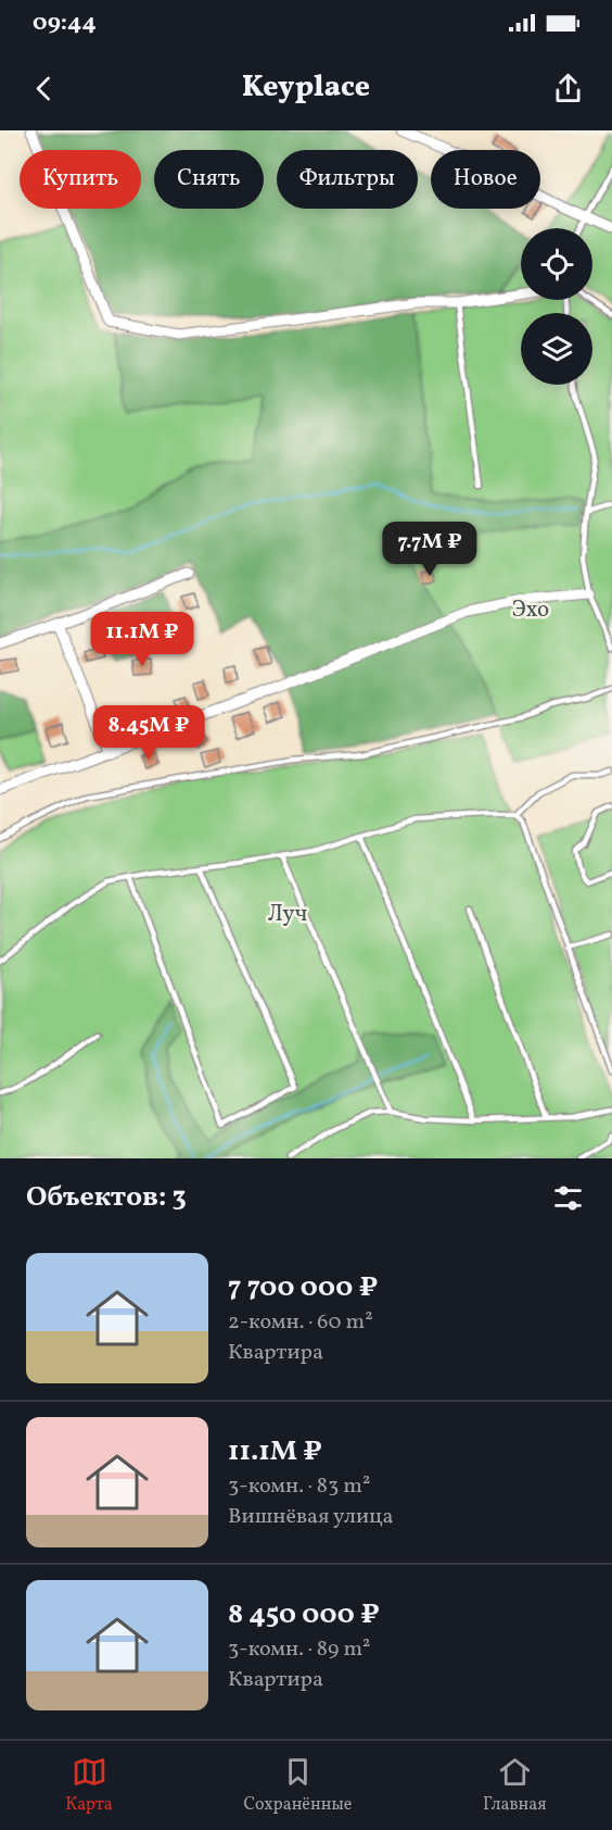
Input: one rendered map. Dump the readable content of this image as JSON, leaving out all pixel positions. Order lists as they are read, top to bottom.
{
  "parks": ["Эхо", "Луч"],
  "page": {
    "status": "09:44",
    "header": "Keyplace",
    "chip": [
      "Купить",
      "Снять",
      "Фильтры",
      "Новое"
    ],
    "price": ["7.7M ₽", "11.1M ₽", "8.45M ₽"],
    "heading": "Объектов: 3",
    "list": [
      {
        "name": "7 700 000 ₽",
        "note": "2-комн. · 60 m² · Квартира"
      },
      {
        "name": "11.1M ₽",
        "note": "3-комн. · 83 m² · Вишнёвая улица"
      },
      {
        "name": "8 450 000 ₽",
        "note": "3-комн. · 89 m² · Квартира"
      }
    ],
    "tabs": ["Карта", "Сохранённые", "Главная"]
  }
}
